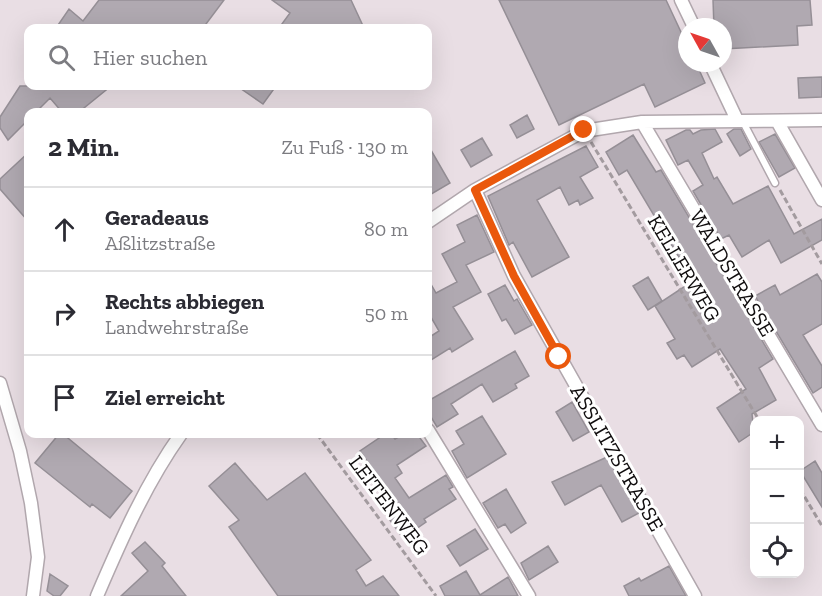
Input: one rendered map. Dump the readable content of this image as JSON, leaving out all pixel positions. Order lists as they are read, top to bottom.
{
  "streets": {
    "street": ["WALDSTRASSE", "ASSLITZSTRASSE"],
    "path": ["KELLERWEG", "LEITENWEG"]
  },
  "north": "top left",
  "page": {
    "search": "Hier suchen",
    "heading": ["2 Min.", "Zu Fuß · 130 m"],
    "list": [
      ["Geradeaus", "Aßlitzstraße", "80 m"],
      ["Rechts abbiegen", "Landwehrstraße", "50 m"],
      "Ziel erreicht"
    ],
    "map_buttons": ["+", "−"]
  }
}
